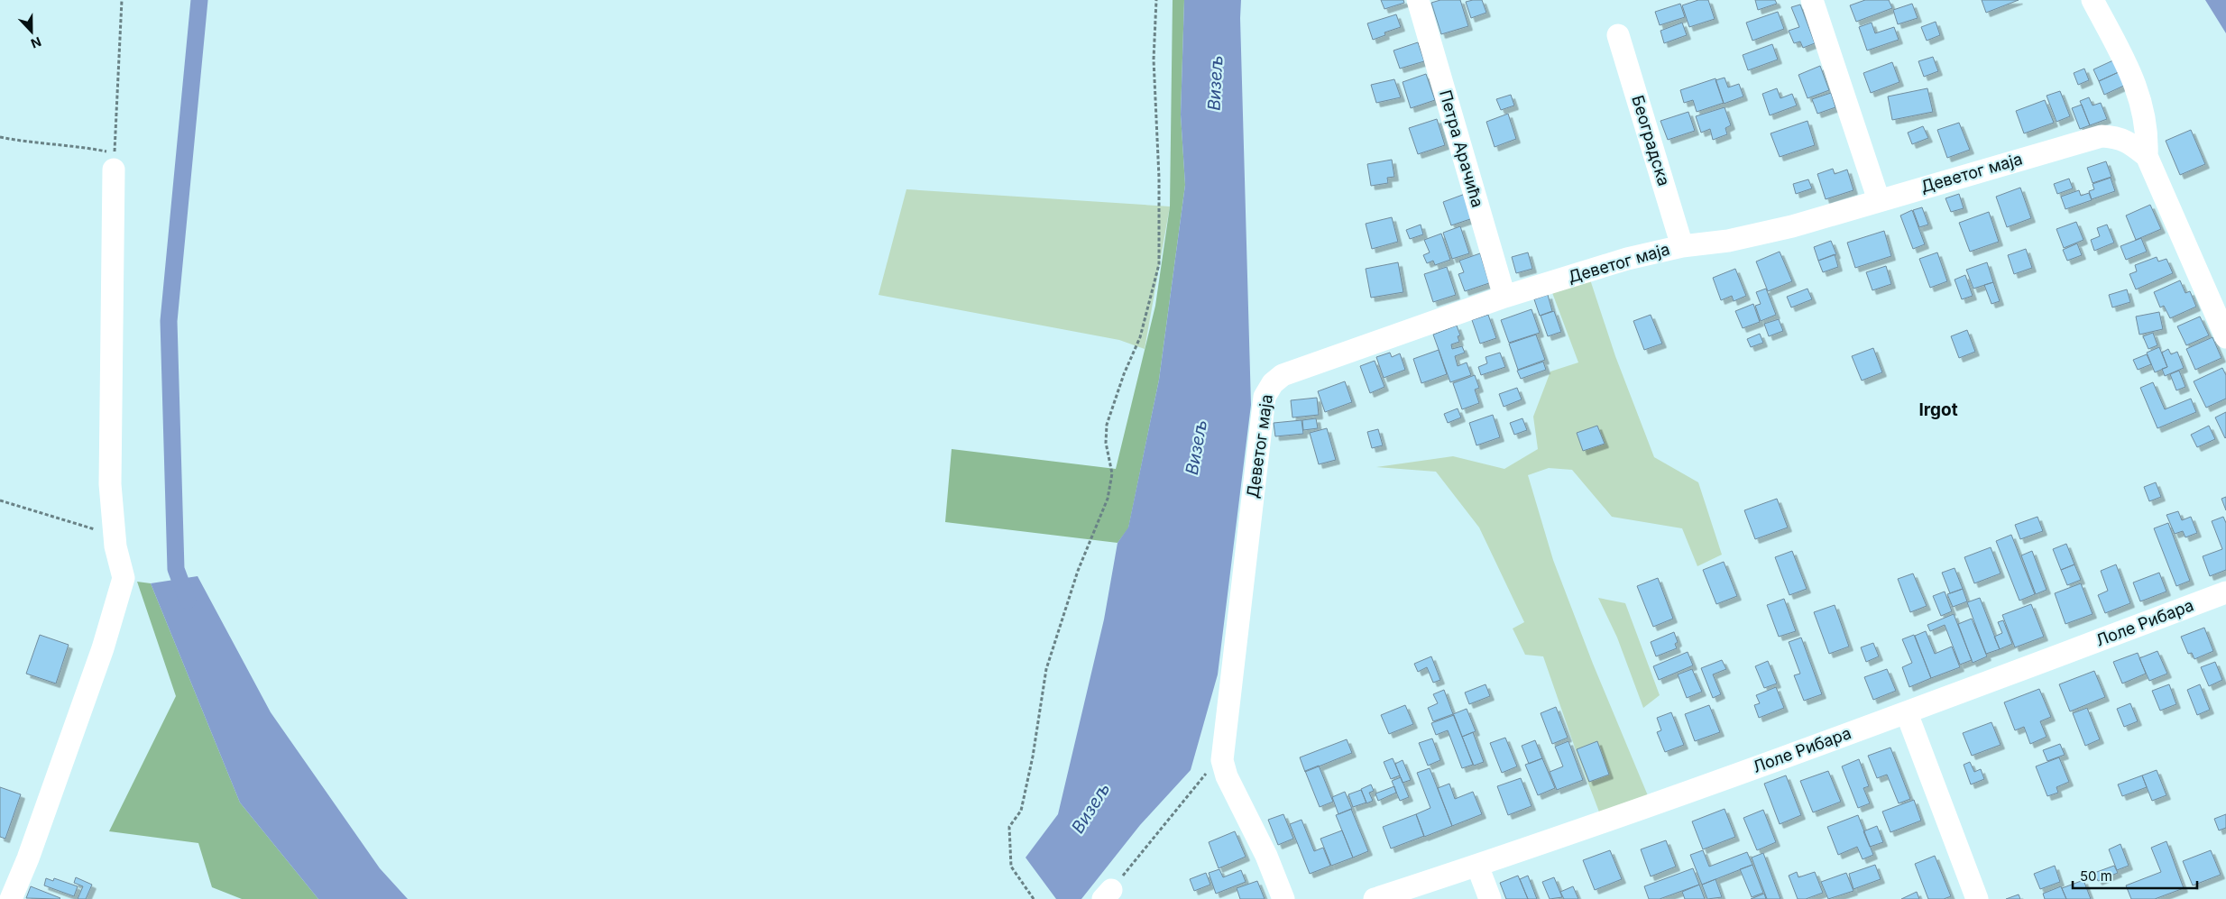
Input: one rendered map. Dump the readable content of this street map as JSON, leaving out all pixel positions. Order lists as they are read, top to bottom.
{
  "streets": {
    "street": [
      "Београдска",
      "Петра Арачића",
      "Деветог маја",
      "Лоле Рибара"
    ]
  },
  "crossings": [
    ["Београдска", "Деветог маја"],
    ["Петра Арачића", "Деветог маја"]
  ],
  "districts": ["Irgot"],
  "water": ["Визељ"],
  "scale_bar": "50 m",
  "north": "bottom"
}
